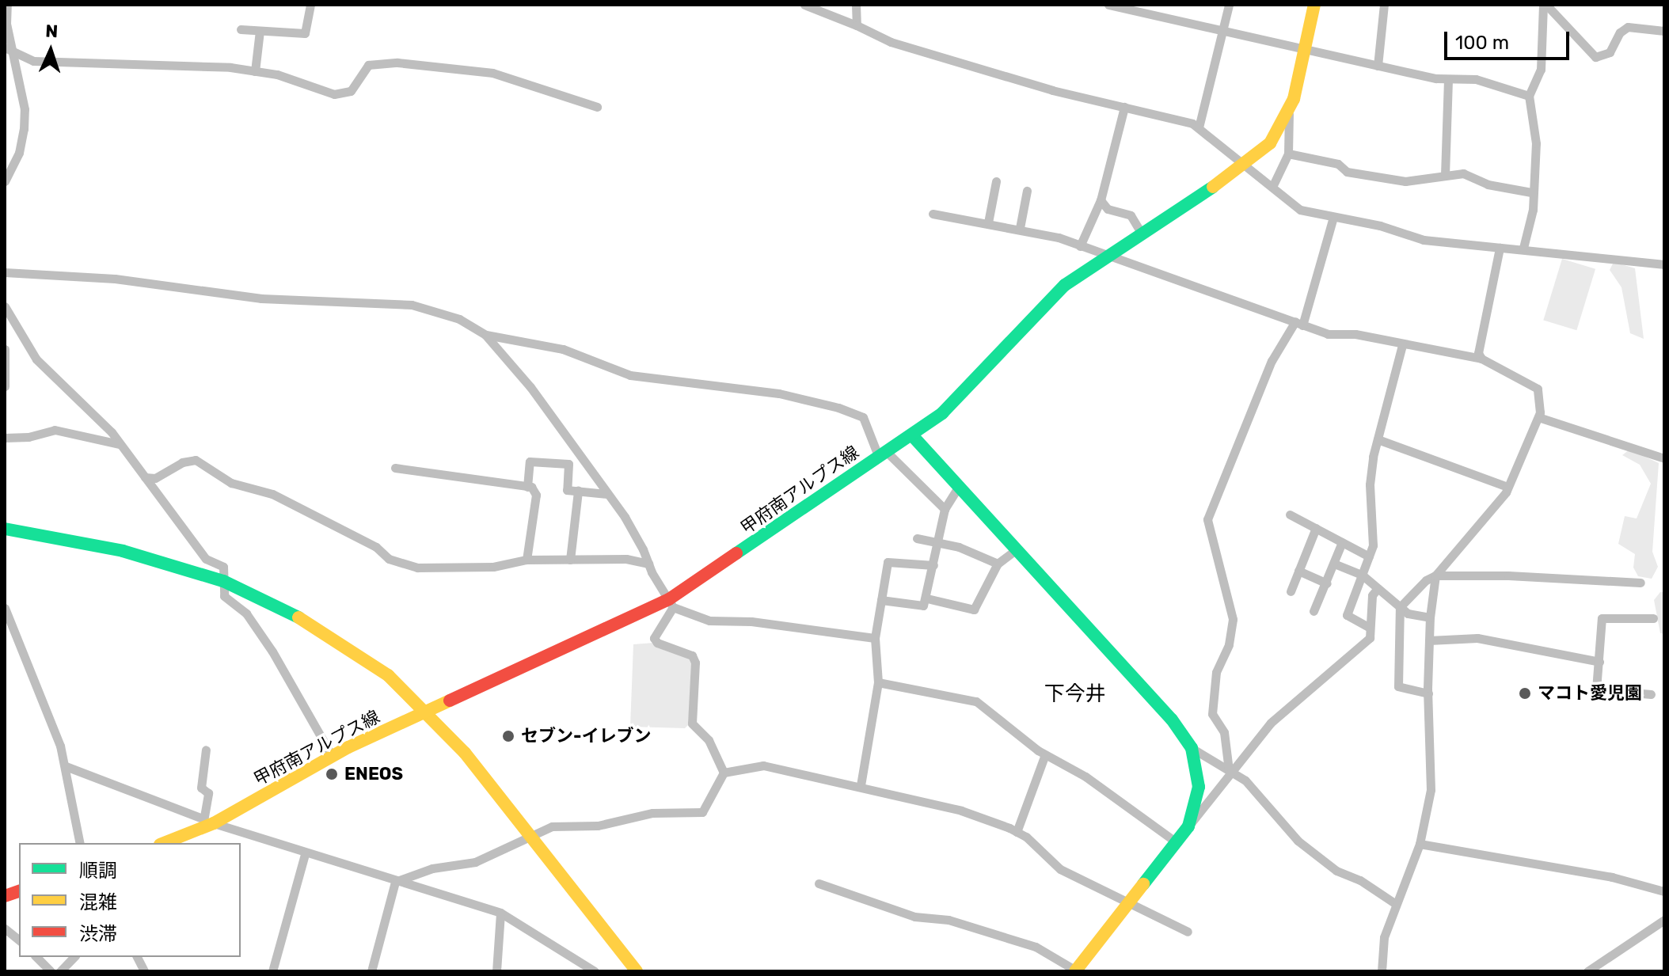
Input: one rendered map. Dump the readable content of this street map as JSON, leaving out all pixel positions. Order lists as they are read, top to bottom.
{
  "streets": {
    "street": ["甲府南アルプス線"]
  },
  "districts": ["下今井"],
  "places": ["マコト愛児園", "セブン-イレブン", "ENEOS"],
  "legend": ["順調", "混雑", "渋滞"],
  "scale_bar": "100 m",
  "north": "top"
}
